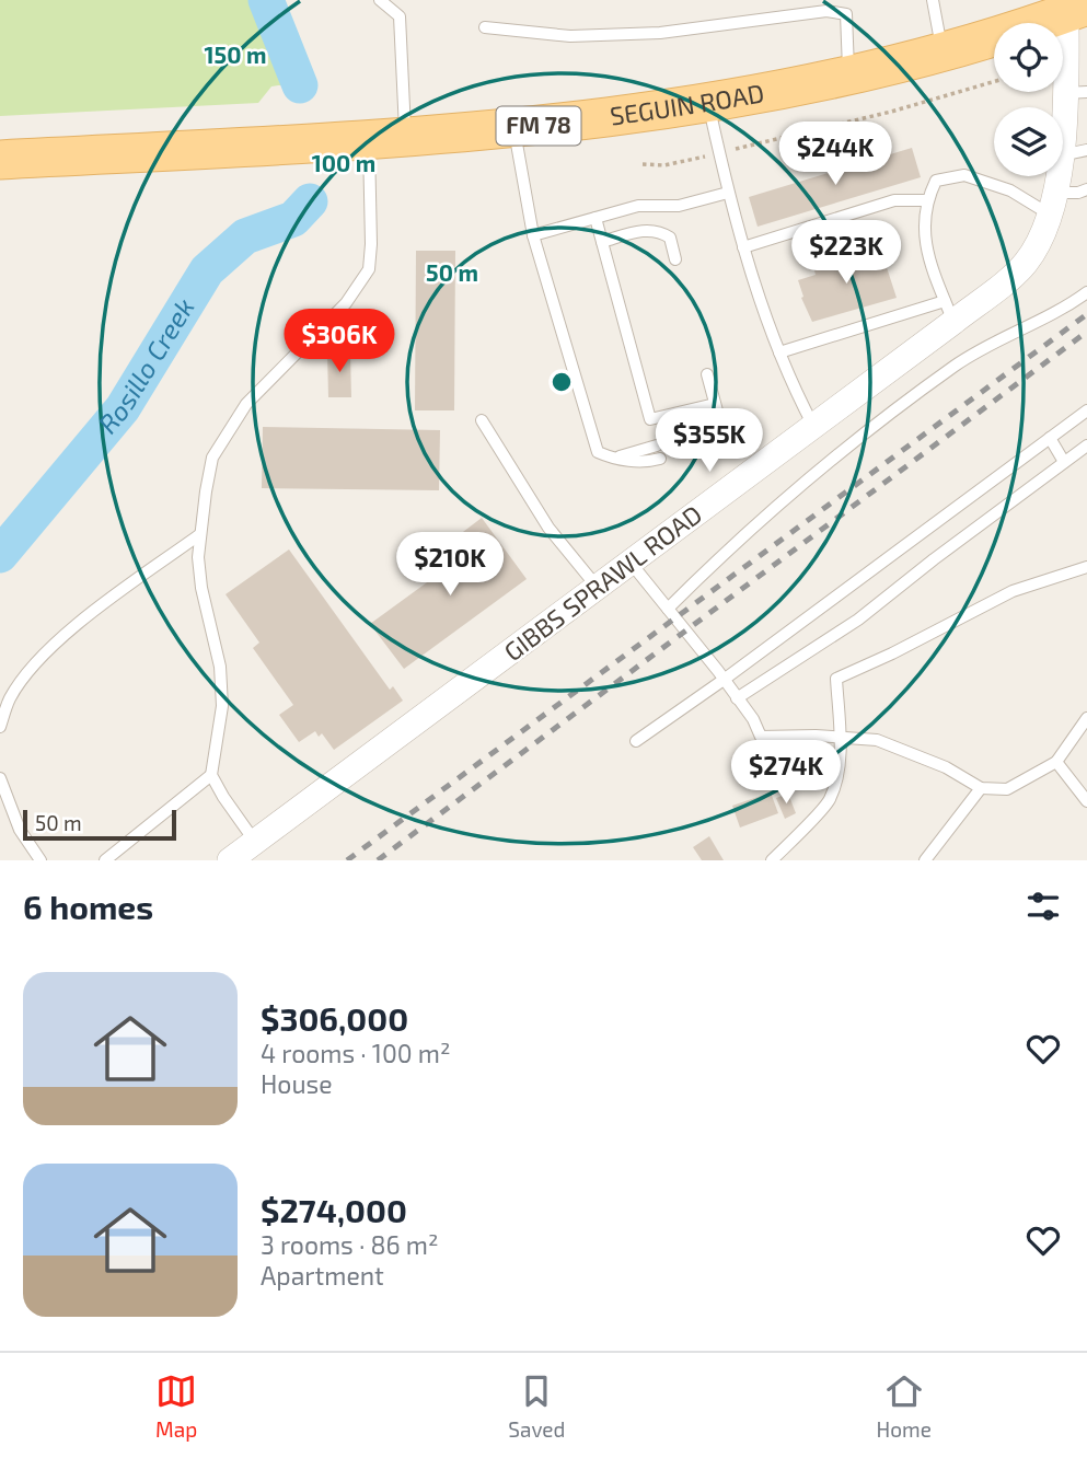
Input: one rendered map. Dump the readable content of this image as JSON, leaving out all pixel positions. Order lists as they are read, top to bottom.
{
  "streets": {
    "main road": ["SEGUIN ROAD", "FM 78"],
    "street": ["GIBBS SPRAWL ROAD"]
  },
  "crossings": [
    ["SEGUIN ROAD", "GIBBS SPRAWL ROAD"]
  ],
  "water": ["Rosillo Creek"],
  "scale_bar": "50 m",
  "page": {
    "price": [
      "$244K",
      "$223K",
      "$306K",
      "$355K",
      "$210K",
      "$274K"
    ],
    "scale": "50 m",
    "heading": "6 homes",
    "list": [
      {
        "name": "$306,000",
        "note": "4 rooms · 100 m² · House"
      },
      {
        "name": "$274,000",
        "note": "3 rooms · 86 m² · Apartment"
      }
    ],
    "tabs": ["Map", "Saved", "Home"]
  },
  "rings": ["150 m", "100 m", "50 m"]
}
